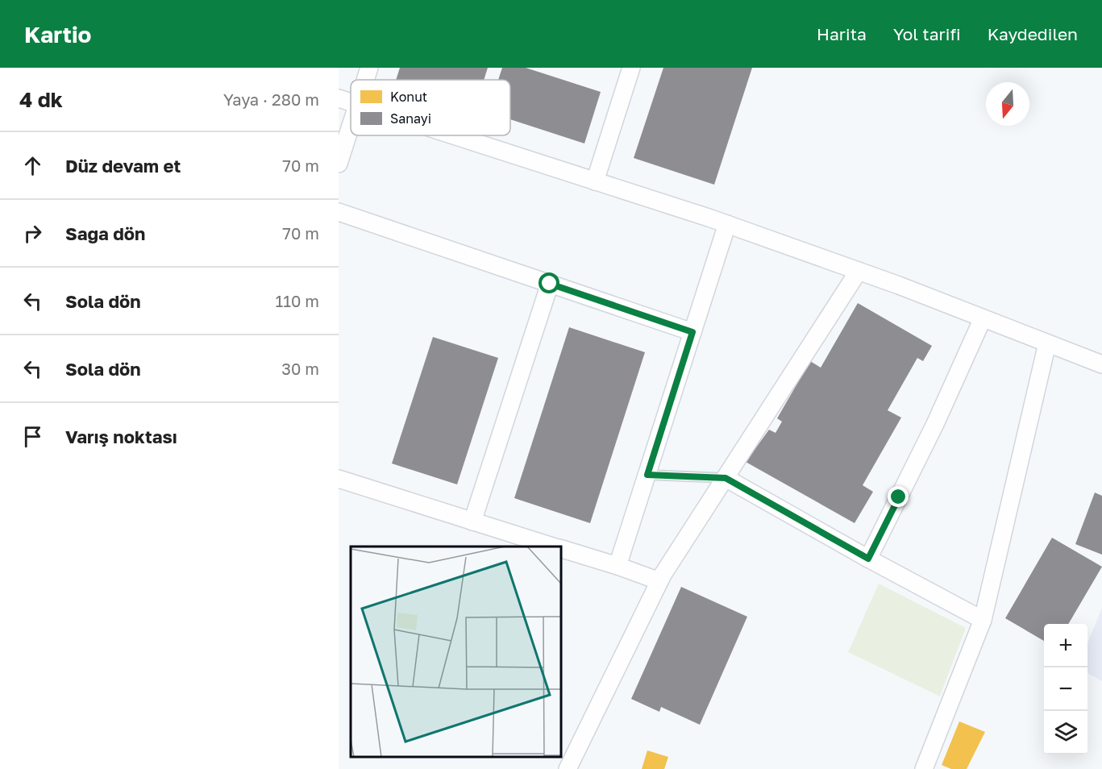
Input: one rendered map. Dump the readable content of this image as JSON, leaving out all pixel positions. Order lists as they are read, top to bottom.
{
  "legend": ["Konut", "Sanayi"],
  "north": "bottom",
  "page": {
    "header": "Kartio",
    "nav": ["Harita", "Yol tarifi", "Kaydedilen"],
    "heading": ["4 dk", "Yaya · 280 m"],
    "list": [
      ["Düz devam et", "70 m"],
      ["Sağa dön", "70 m"],
      ["Sola dön", "110 m"],
      ["Sola dön", "30 m"],
      "Varış noktası"
    ],
    "map_buttons": ["+", "−"]
  }
}
